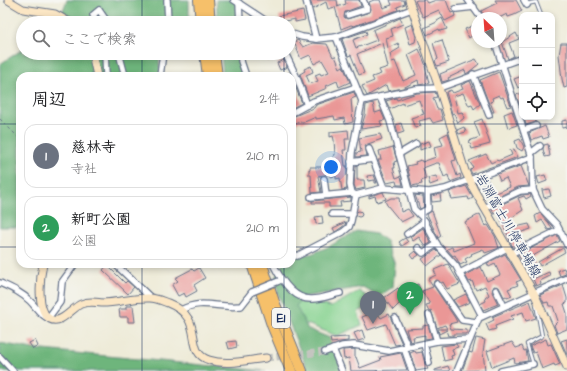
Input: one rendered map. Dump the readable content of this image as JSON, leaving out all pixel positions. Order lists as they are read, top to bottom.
{
  "streets": {
    "highway": ["E1"],
    "street": ["岩淵富士川停車場線"]
  },
  "north": "top left",
  "page": {
    "map_buttons": ["+", "−"],
    "search": "ここで検索",
    "heading": ["周辺", "2件"],
    "list": [
      {
        "mark": "1",
        "name": "慈林寺",
        "note": "寺社",
        "value": "210 m"
      },
      {
        "mark": "2",
        "name": "新町公園",
        "note": "公園",
        "value": "210 m"
      }
    ],
    "pins": ["2", "1"]
  }
}
